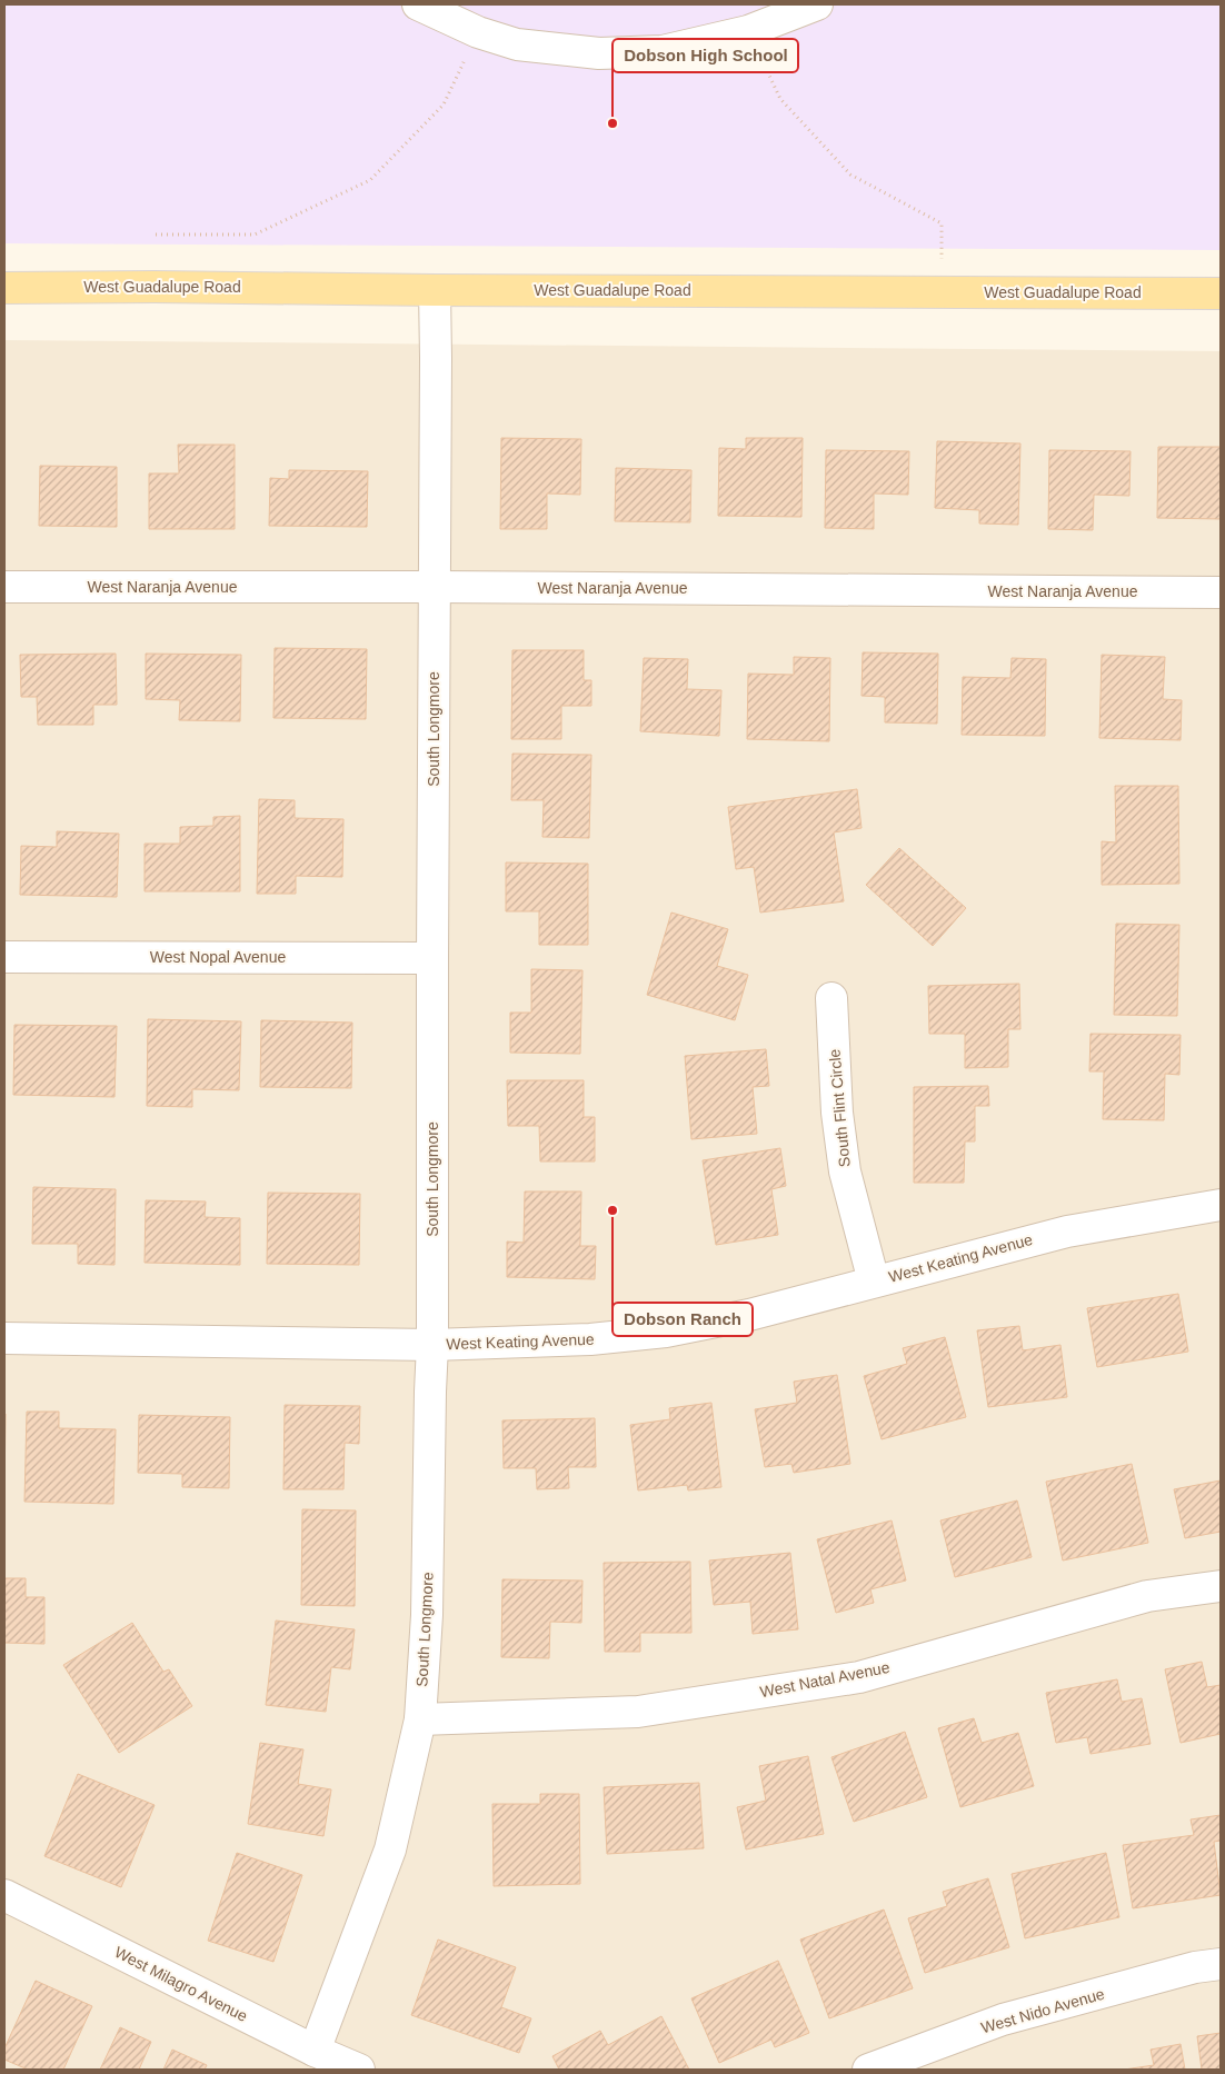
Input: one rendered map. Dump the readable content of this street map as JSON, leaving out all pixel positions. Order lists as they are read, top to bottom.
{
  "streets": {
    "main road": ["West Guadalupe Road"],
    "street": [
      "West Naranja Avenue",
      "South Longmore",
      "West Nopal Avenue",
      "South Flint Circle",
      "West Keating Avenue",
      "West Natal Avenue",
      "West Milagro Avenue",
      "West Nido Avenue"
    ]
  },
  "crossings": [
    ["West Guadalupe Road", "South Longmore"],
    ["West Naranja Avenue", "South Longmore"],
    ["South Longmore", "West Nopal Avenue"],
    ["South Longmore", "West Keating Avenue"],
    ["South Longmore", "West Natal Avenue"],
    ["South Longmore", "West Milagro Avenue"],
    ["South Flint Circle", "West Keating Avenue"]
  ],
  "places": ["Dobson High School", "Dobson Ranch"]
}
